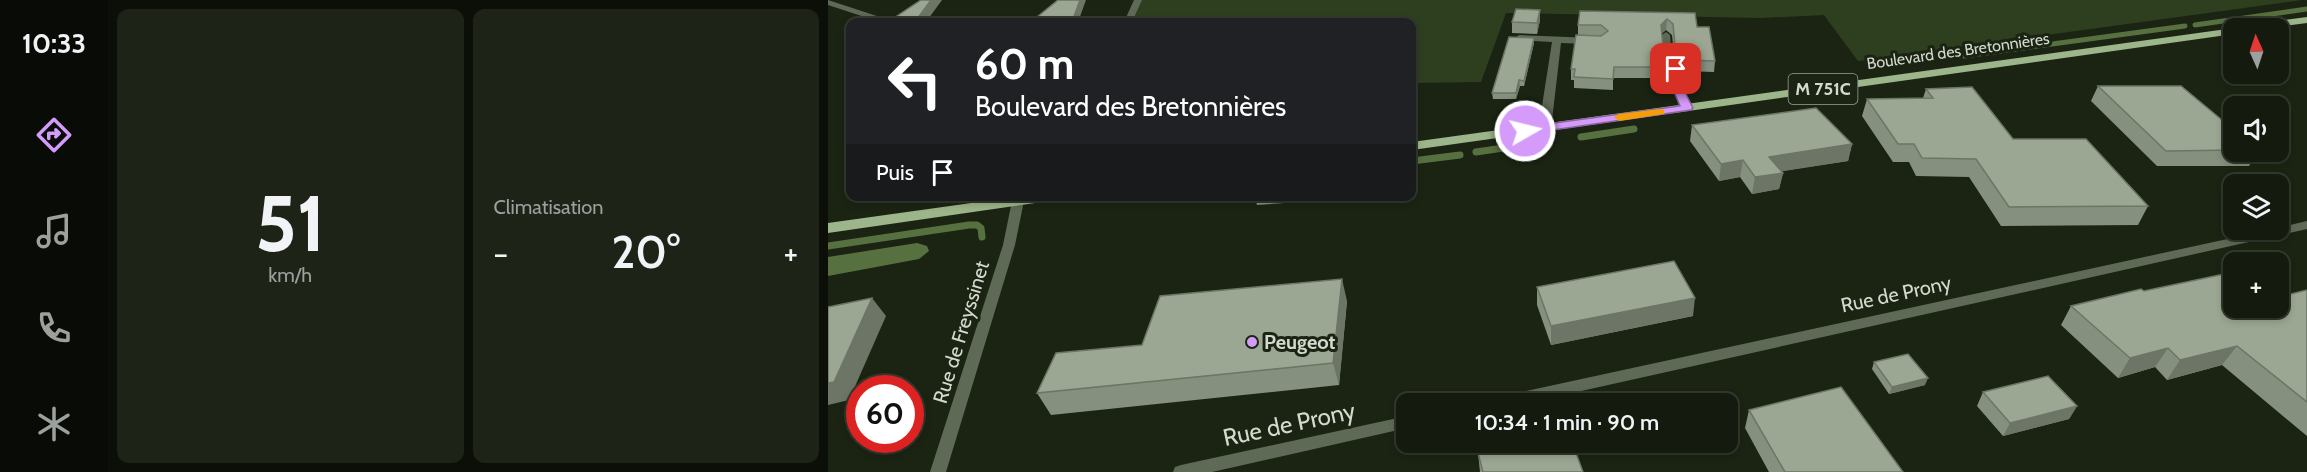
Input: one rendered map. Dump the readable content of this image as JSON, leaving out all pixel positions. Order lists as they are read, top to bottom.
{
  "streets": {
    "main road": ["Boulevard des Bretonnières", "M 751C"],
    "street": ["Rue de Prony", "Rue de Freyssinet"]
  },
  "places": ["Peugeot"],
  "north": "top",
  "page": {
    "tabs": "10:33",
    "tile": [
      ["51", "km/h"],
      "Climatisation"
    ],
    "map_buttons": "+",
    "turn": ["60 m", "Boulevard des Bretonnières"],
    "then": "Puis",
    "heat": ["−", "20°", "+"],
    "limit": "60",
    "trip": "10:34 · 1 min · 90 m"
  }
}
